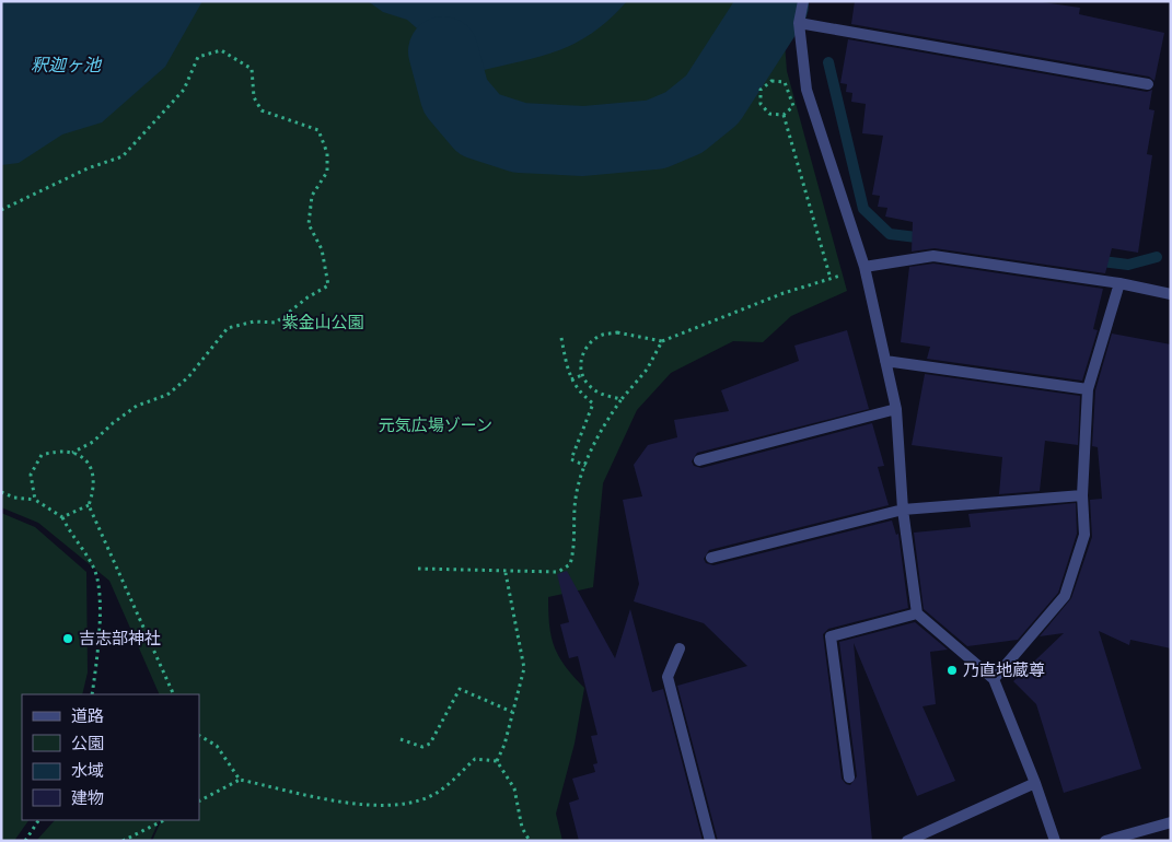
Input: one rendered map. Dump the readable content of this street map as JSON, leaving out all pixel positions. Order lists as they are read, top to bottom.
{
  "water": ["釈迦ヶ池"],
  "parks": ["紫金山公園", "元気広場ゾーン"],
  "places": ["吉志部神社", "乃直地蔵尊"],
  "legend": [
    "道路",
    "公園",
    "水域",
    "建物"
  ]
}
